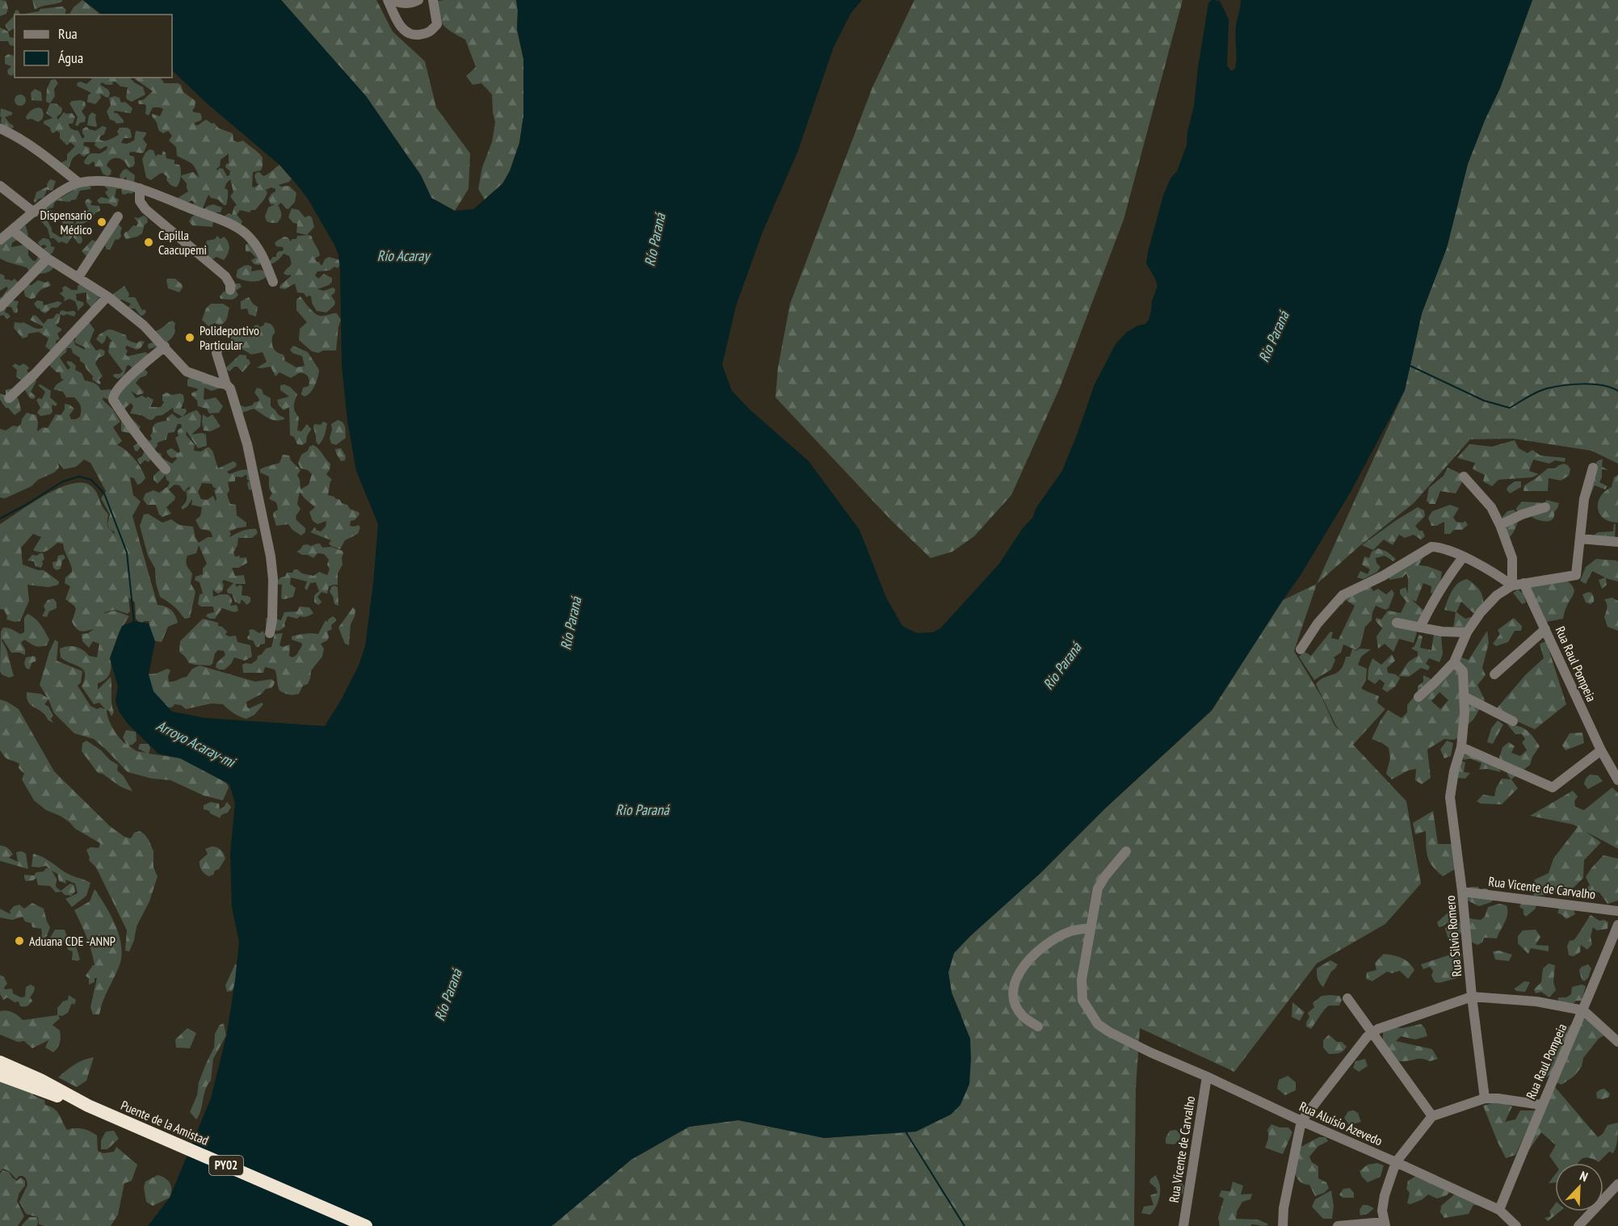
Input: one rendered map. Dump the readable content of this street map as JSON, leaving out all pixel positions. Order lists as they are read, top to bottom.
{
  "streets": {
    "highway": ["Puente de la Amistad", "PY02"],
    "street": [
      "Rua Raul Pompeia",
      "Rua Vicente de Carvalho",
      "Rua Silvio Romero",
      "Rua Aluísio Azevedo"
    ]
  },
  "crossings": [
    ["Rua Raul Pompeia", "Rua Aluísio Azevedo"],
    ["Rua Vicente de Carvalho", "Rua Silvio Romero"],
    ["Rua Vicente de Carvalho", "Rua Aluísio Azevedo"],
    ["Puente de la Amistad", "PY02"]
  ],
  "water": [
    "Río Paraná",
    "Río Acaray",
    "Rio Paraná",
    "Arroyo Acaray-mi"
  ],
  "places": [
    "Dispensario Médico",
    "Capilla Caacupemi",
    "Polideportivo Particular",
    "Aduana CDE -ANNP"
  ],
  "legend": ["Rua", "Água"],
  "north": "top right"
}
